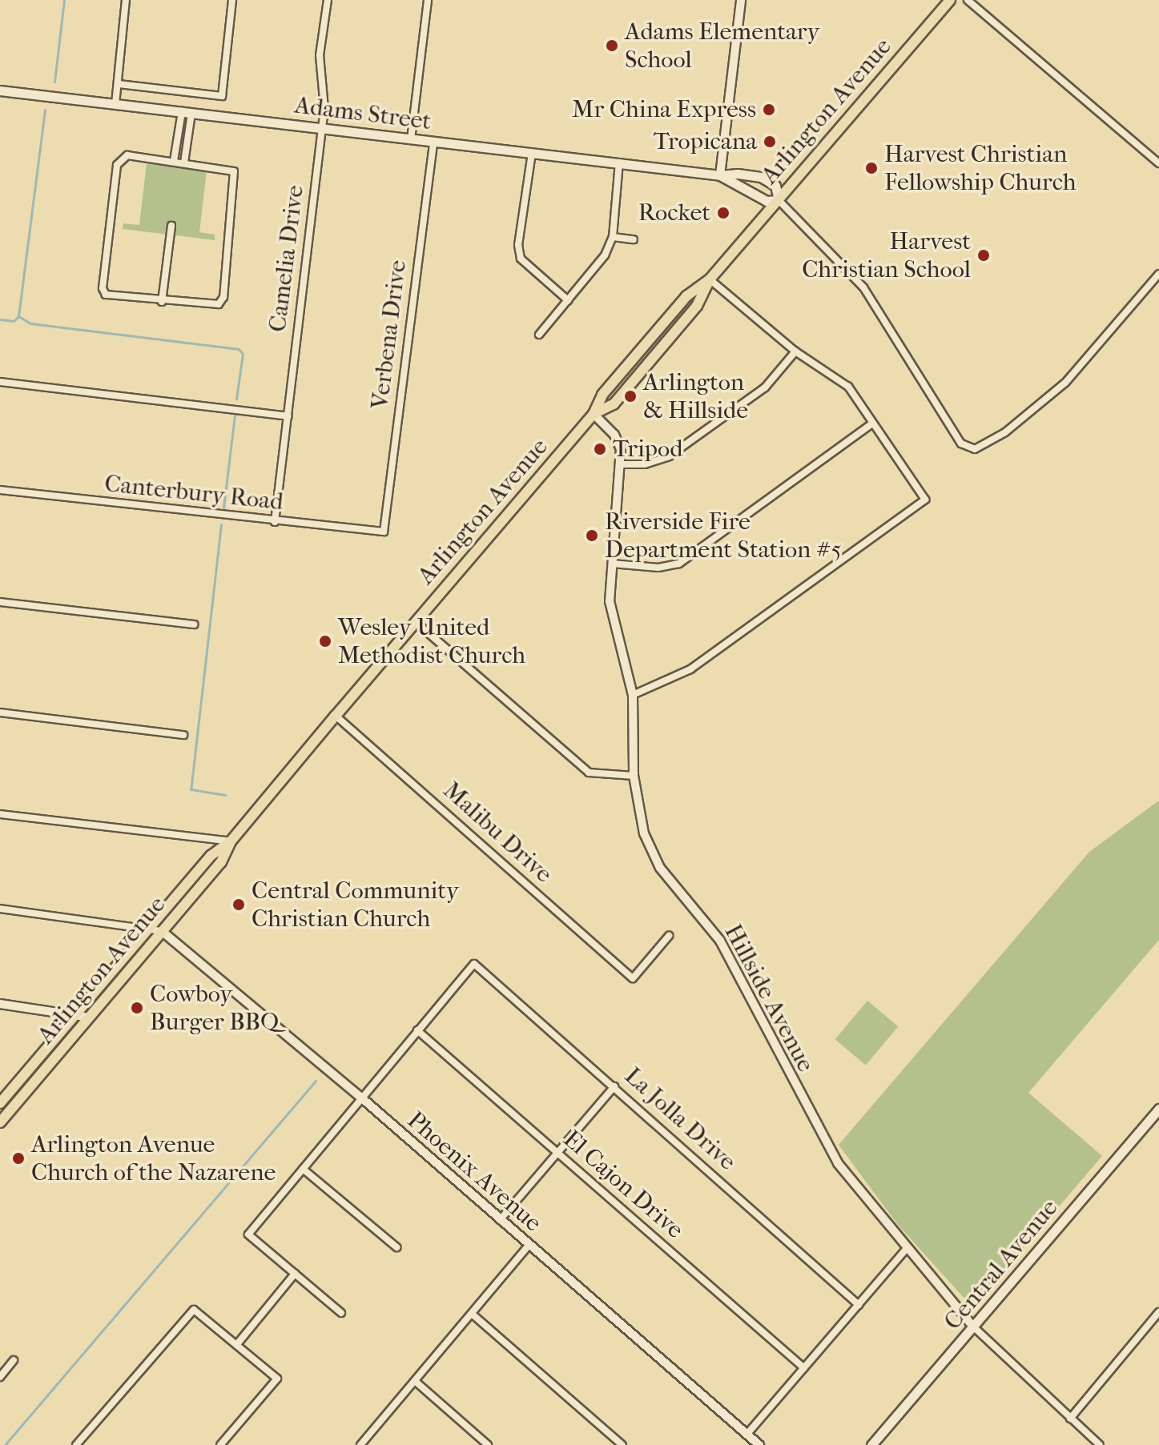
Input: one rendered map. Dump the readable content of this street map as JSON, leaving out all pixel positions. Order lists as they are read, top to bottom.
{
  "streets": {
    "main road": ["Arlington Avenue", "Adams Street", "Central Avenue"],
    "street": [
      "Camelia Drive",
      "Verbena Drive",
      "Canterbury Road",
      "Malibu Drive",
      "Hillside Avenue",
      "La Jolla Drive",
      "Phoenix Avenue",
      "El Cajon Drive"
    ]
  },
  "crossings": [
    ["Arlington Avenue", "Adams Street"],
    ["Arlington Avenue", "Malibu Drive"],
    ["Arlington Avenue", "Hillside Avenue"],
    ["Arlington Avenue", "Phoenix Avenue"],
    ["Adams Street", "Camelia Drive"],
    ["Adams Street", "Verbena Drive"],
    ["Camelia Drive", "Canterbury Road"],
    ["Verbena Drive", "Canterbury Road"],
    ["Hillside Avenue", "Central Avenue"],
    ["La Jolla Drive", "El Cajon Drive"]
  ],
  "places": [
    "Adams Elementary School",
    "Mr China Express",
    "Tropicana",
    "Harvest Christian Fellowship Church",
    "Rocket",
    "Harvest Christian School",
    "Arlington & Hillside",
    "Tripod",
    "Riverside Fire Department Station #5",
    "Wesley United Methodist Church",
    "Central Community Christian Church",
    "Cowboy Burger BBQ",
    "Arlington Avenue Church of the Nazarene"
  ]
}
